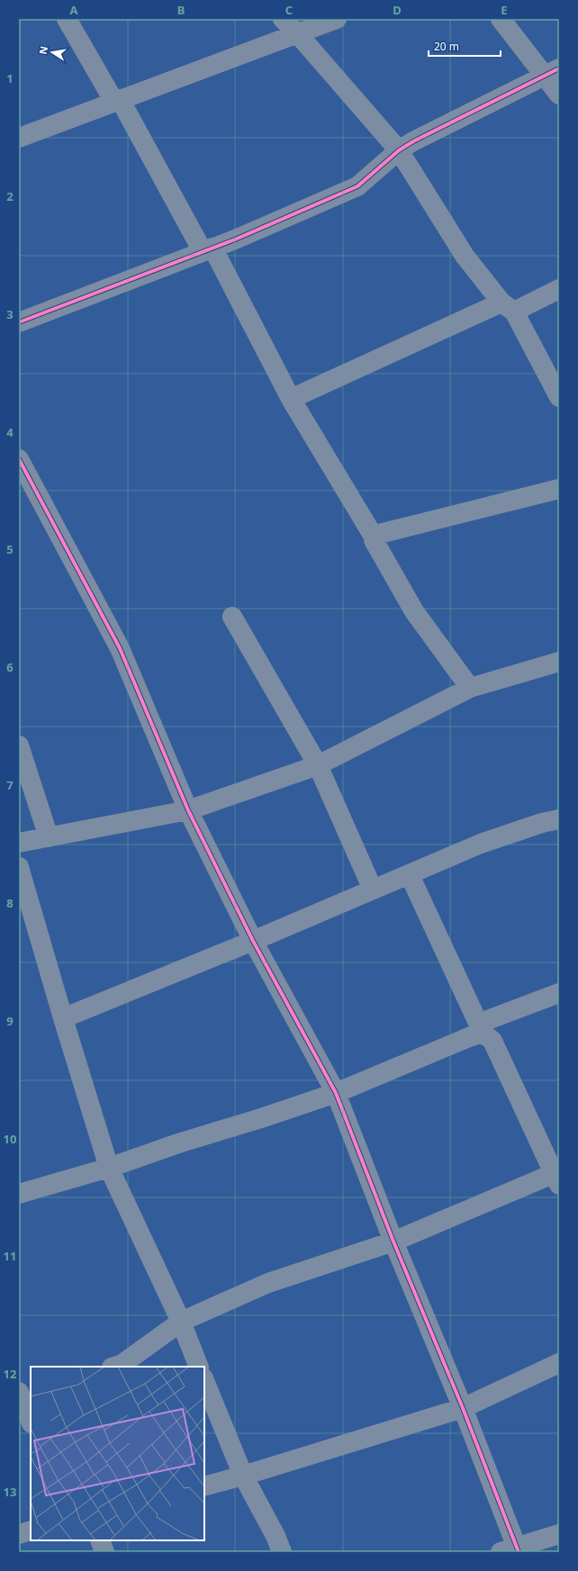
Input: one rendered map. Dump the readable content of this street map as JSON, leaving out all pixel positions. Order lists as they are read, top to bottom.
{
  "scale_bar": "20 m",
  "north": "left",
  "grid": {
    "columns": [
      "A",
      "B",
      "C",
      "D",
      "E"
    ],
    "rows": [
      "1",
      "2",
      "3",
      "4",
      "5",
      "6",
      "7",
      "8",
      "9",
      "10",
      "11",
      "12",
      "13"
    ]
  }
}
